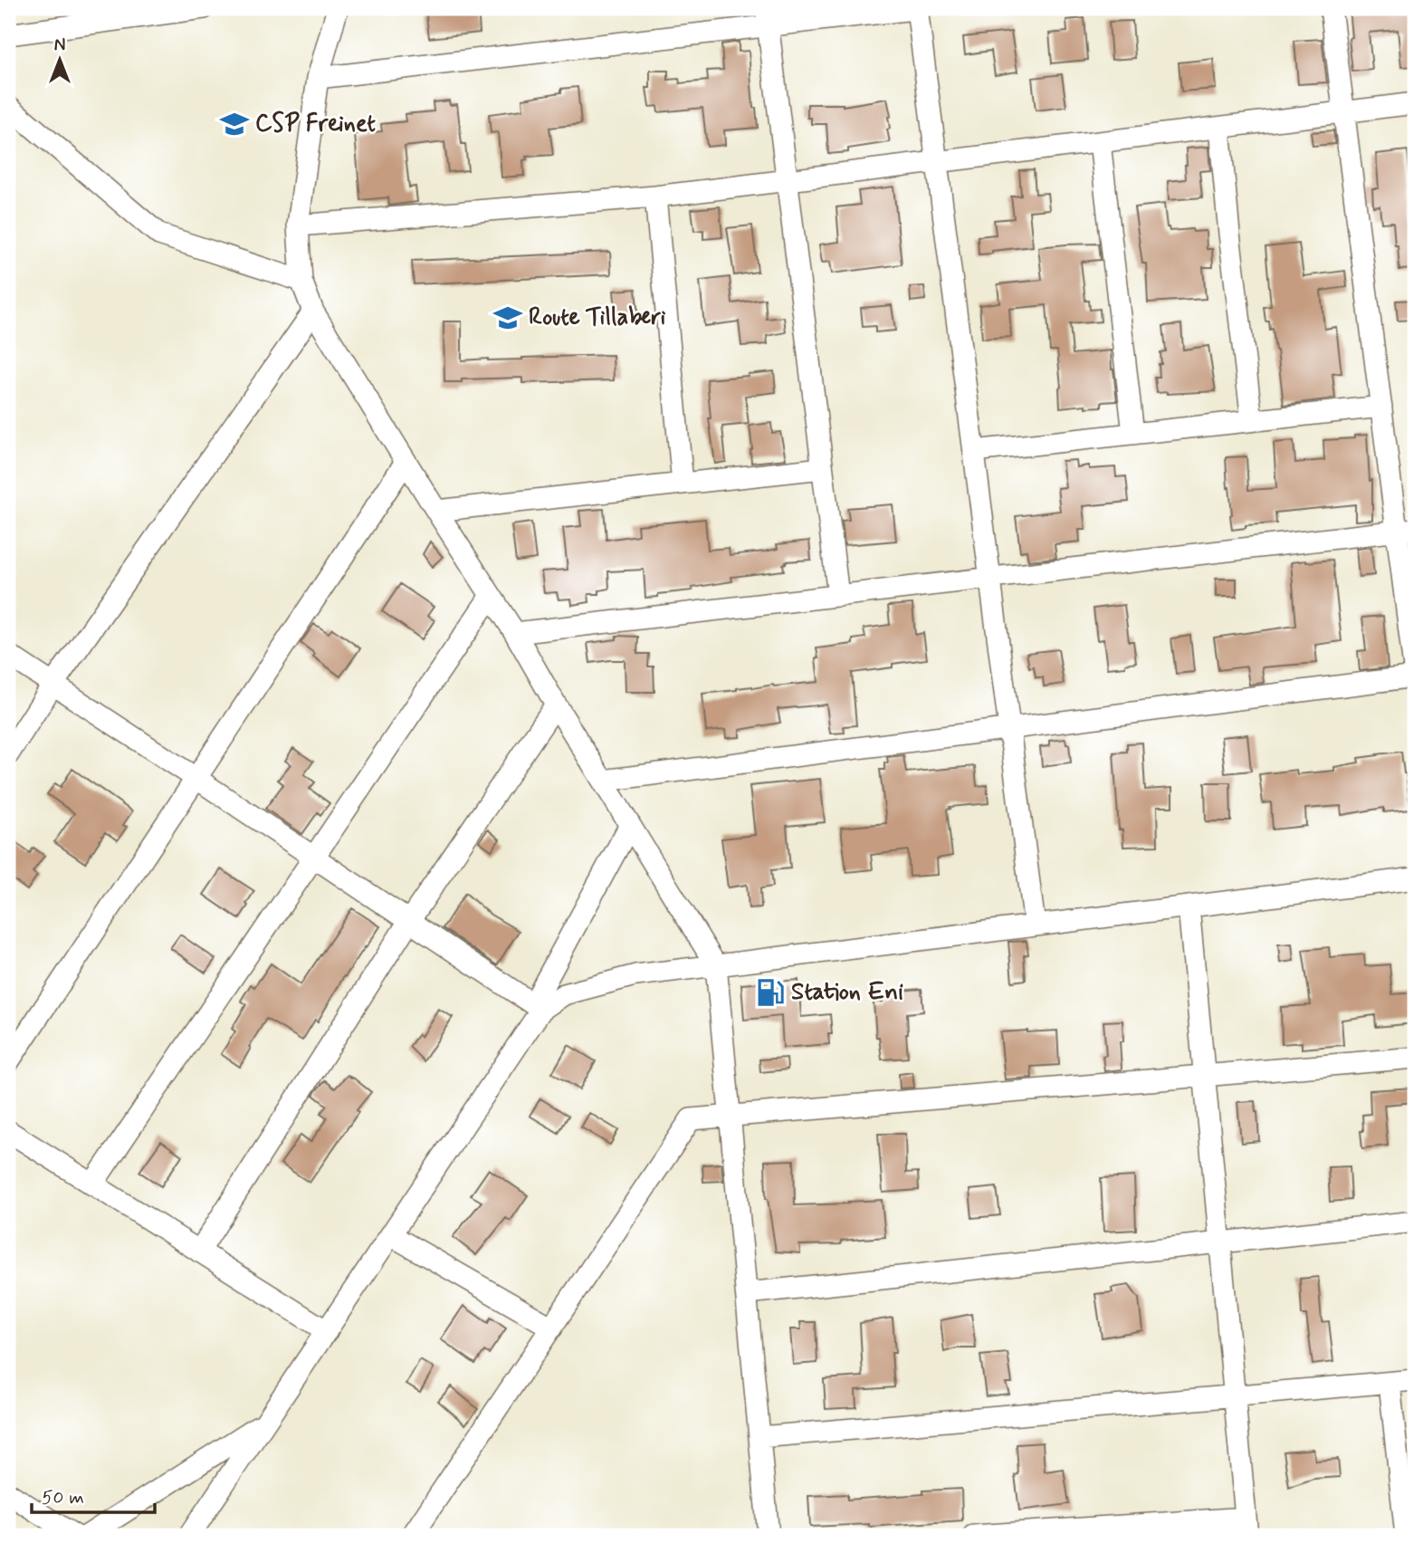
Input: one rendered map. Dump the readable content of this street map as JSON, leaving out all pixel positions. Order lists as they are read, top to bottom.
{
  "places": {
    "school or university": ["CSP Freinet", "Route Tillaberi"],
    "fuel station": ["Station Eni"]
  },
  "scale_bar": "50 m",
  "north": "top"
}
